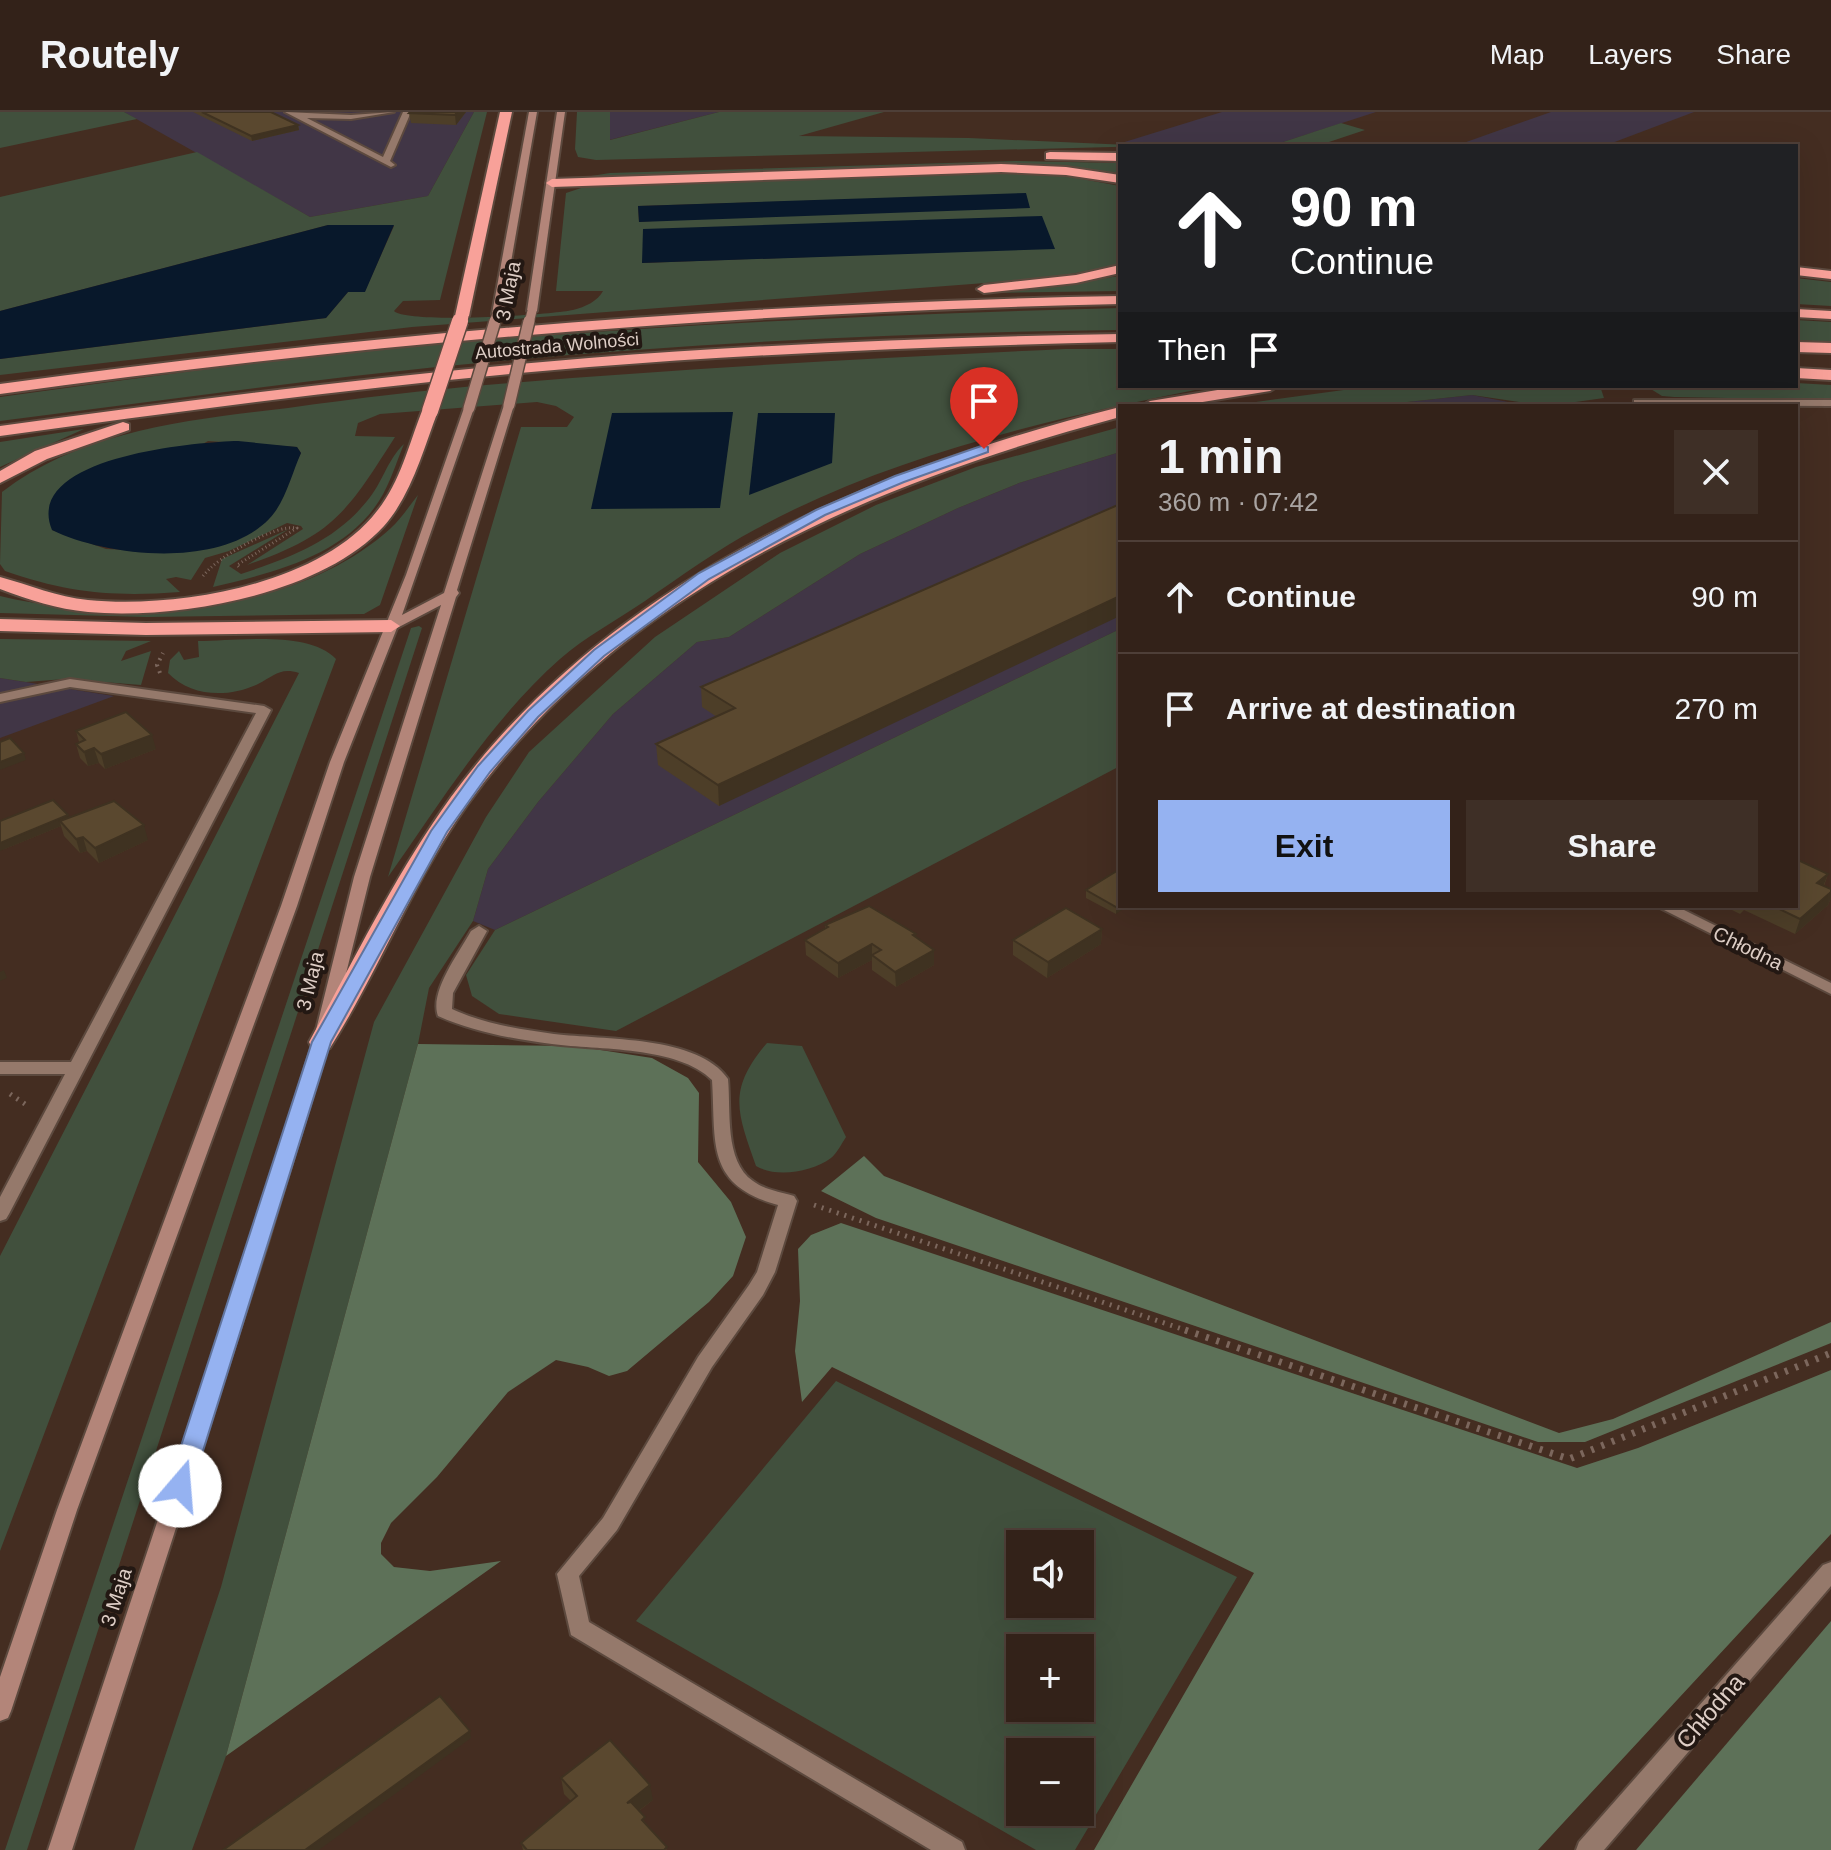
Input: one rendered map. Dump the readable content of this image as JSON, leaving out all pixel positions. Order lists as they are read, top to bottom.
{
  "streets": {
    "highway": ["Autostrada Wolności"],
    "main road": ["3 Maja"],
    "street": ["Chłodna"]
  },
  "page": {
    "header": "Routely",
    "nav": ["Map", "Layers", "Share"],
    "turn": ["90 m", "Continue"],
    "then": "Then",
    "heading": ["1 min", "360 m · 07:42"],
    "list": [
      {
        "name": "Continue",
        "value": "90 m"
      },
      {
        "name": "Arrive at destination",
        "value": "270 m"
      }
    ],
    "buttons": ["Exit", "Share"],
    "map_buttons": ["+", "−"]
  }
}
